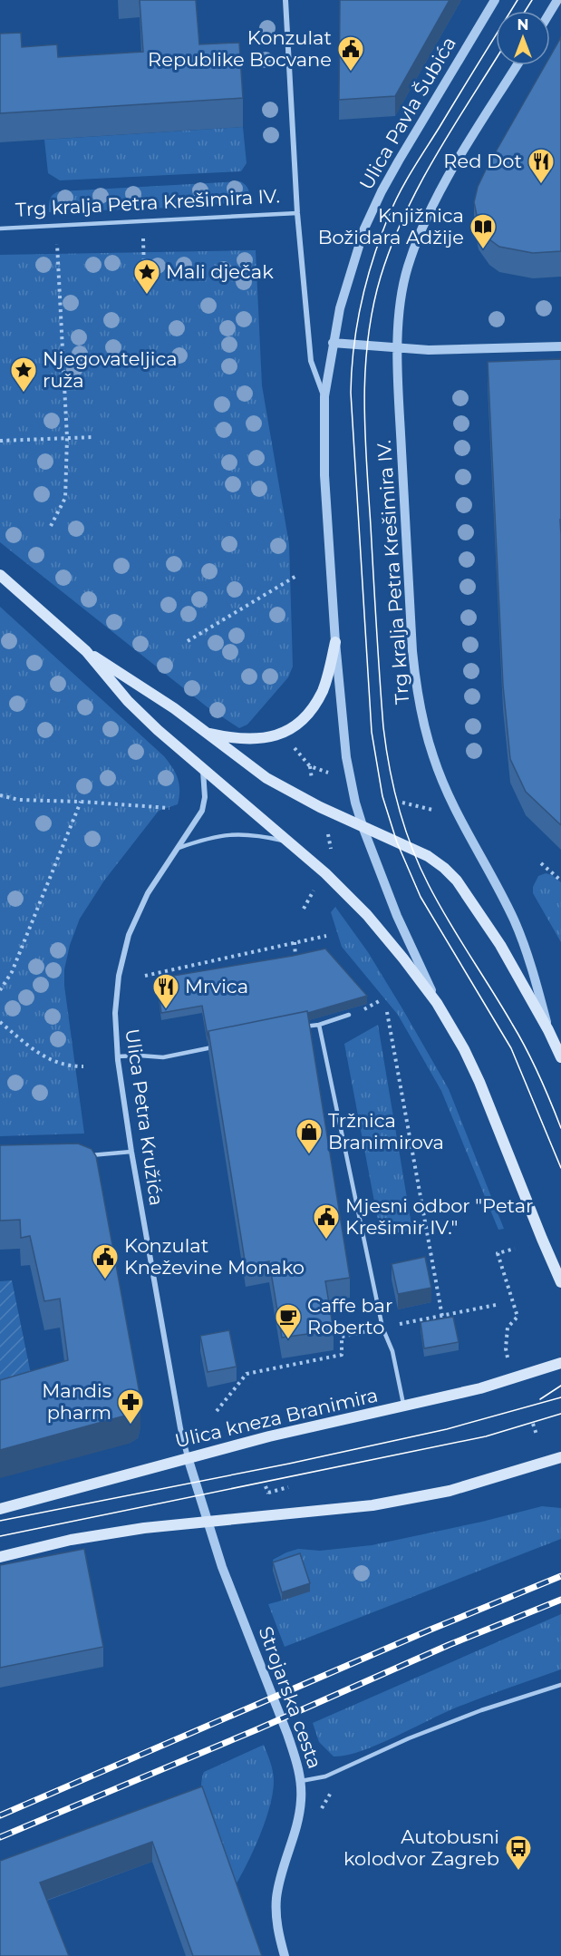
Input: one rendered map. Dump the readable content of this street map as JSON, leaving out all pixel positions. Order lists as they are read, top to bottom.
{
  "streets": {
    "main road": ["Trg kralja Petra Krešimira IV.", "Ulica kneza Branimira"],
    "street": ["Ulica Pavla Šubića", "Ulica Petra Kružića", "Strojarska cesta"]
  },
  "crossings": [
    ["Ulica Pavla Šubića", "Trg kralja Petra Krešimira IV."],
    ["Trg kralja Petra Krešimira IV.", "Ulica Petra Kružića"],
    ["Ulica Petra Kružića", "Ulica kneza Branimira"],
    ["Ulica Petra Kružića", "Strojarska cesta"],
    ["Ulica kneza Branimira", "Strojarska cesta"]
  ],
  "places": {
    "public building": ["Konzulat Republike Bocvane", "Mjesni odbor \"Petar Krešimir IV.\"", "Konzulat Kneževine Monako"],
    "restaurant": ["Red Dot", "Mrvica"],
    "library": ["Knjižnica Božidara Adžije"],
    "place": ["Mali dječak", "Njegovateljica ruža"],
    "shop": ["Tržnica Branimirova"],
    "cafe": ["Caffe bar Roberto"],
    "pharmacy": ["Mandis pharm"],
    "bus stop": ["Autobusni kolodvor Zagreb"]
  },
  "north": "top"
}
